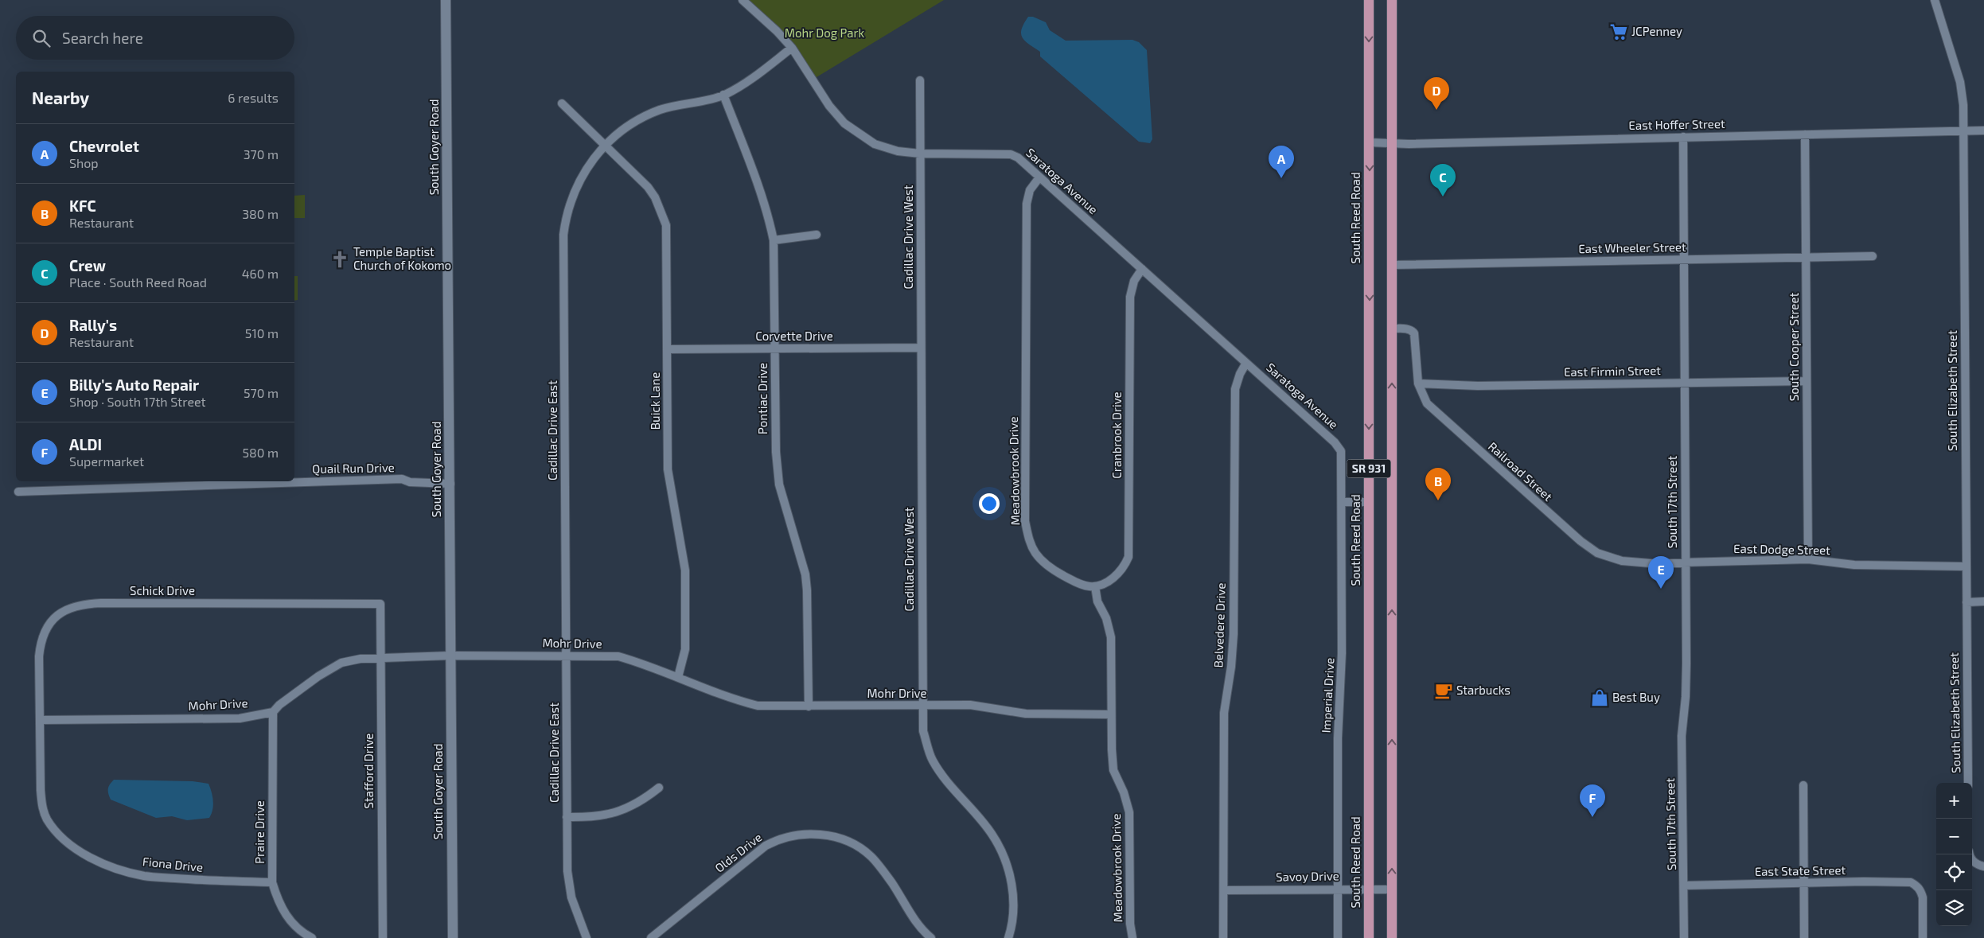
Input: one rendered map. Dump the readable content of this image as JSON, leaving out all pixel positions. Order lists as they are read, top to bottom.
{
  "streets": {
    "main road": ["South Reed Road", "SR 931"],
    "street": [
      "East Hoffer Street",
      "South Goyer Road",
      "Saratoga Avenue",
      "Cadillac Drive West",
      "East Wheeler Street",
      "Corvette Drive",
      "South Cooper Street",
      "East Firmin Street",
      "South Elizabeth Street",
      "Pontiac Drive",
      "Buick Lane",
      "Cadillac Drive East",
      "Cranbrook Drive",
      "Quail Run Drive",
      "Meadowbrook Drive",
      "Railroad Street",
      "South 17th Street",
      "East Dodge Street",
      "Schick Drive",
      "Belvedere Drive",
      "Mohr Drive",
      "Imperial Drive",
      "Stafford Drive",
      "Praire Drive",
      "Olds Drive",
      "Fiona Drive",
      "East State Street",
      "Savoy Drive"
    ]
  },
  "crossings": [
    ["East Hoffer Street", "South Reed Road"],
    ["East Hoffer Street", "South Cooper Street"],
    ["East Hoffer Street", "South Elizabeth Street"],
    ["East Hoffer Street", "SR 931"],
    ["East Hoffer Street", "South 17th Street"],
    ["South Goyer Road", "Quail Run Drive"],
    ["South Goyer Road", "Mohr Drive"],
    ["Saratoga Avenue", "Cadillac Drive West"],
    ["Saratoga Avenue", "Cadillac Drive East"],
    ["Saratoga Avenue", "Cranbrook Drive"],
    ["Saratoga Avenue", "Meadowbrook Drive"],
    ["Saratoga Avenue", "Belvedere Drive"],
    ["Saratoga Avenue", "Imperial Drive"],
    ["South Reed Road", "Savoy Drive"],
    ["Cadillac Drive West", "Corvette Drive"],
    ["Cadillac Drive West", "Mohr Drive"],
    ["East Wheeler Street", "South Cooper Street"],
    ["East Wheeler Street", "SR 931"],
    ["East Wheeler Street", "South 17th Street"],
    ["Corvette Drive", "Pontiac Drive"],
    ["Corvette Drive", "Buick Lane"],
    ["South Cooper Street", "East Firmin Street"],
    ["South Cooper Street", "East Dodge Street"],
    ["East Firmin Street", "Railroad Street"],
    ["East Firmin Street", "South 17th Street"],
    ["South Elizabeth Street", "East Dodge Street"],
    ["Pontiac Drive", "Cadillac Drive East"],
    ["Pontiac Drive", "Mohr Drive"],
    ["Buick Lane", "Cadillac Drive East"],
    ["Buick Lane", "Mohr Drive"],
    ["Cadillac Drive East", "Mohr Drive"],
    ["Cranbrook Drive", "Meadowbrook Drive"],
    ["SR 931", "Railroad Street"],
    ["SR 931", "Savoy Drive"],
    ["Meadowbrook Drive", "Mohr Drive"],
    ["Railroad Street", "East Dodge Street"],
    ["South 17th Street", "East Dodge Street"],
    ["South 17th Street", "East State Street"],
    ["Schick Drive", "Mohr Drive"],
    ["Schick Drive", "Stafford Drive"],
    ["Schick Drive", "Fiona Drive"],
    ["Belvedere Drive", "Savoy Drive"],
    ["Mohr Drive", "Stafford Drive"],
    ["Mohr Drive", "Praire Drive"],
    ["Mohr Drive", "Fiona Drive"],
    ["Imperial Drive", "Savoy Drive"],
    ["Praire Drive", "Fiona Drive"]
  ],
  "parks": ["Mohr Dog Park"],
  "places": {
    "supermarket": ["JCPenney"],
    "church": ["Temple Baptist Church of Kokomo"],
    "cafe": ["Starbucks"],
    "shop": ["Best Buy"]
  },
  "page": {
    "search": "Search here",
    "heading": ["Nearby", "6 results"],
    "pins": [
      "D",
      "A",
      "C",
      "B",
      "E",
      "F"
    ],
    "list": [
      {
        "mark": "A",
        "name": "Chevrolet",
        "note": "Shop",
        "value": "370 m"
      },
      {
        "mark": "B",
        "name": "KFC",
        "note": "Restaurant",
        "value": "380 m"
      },
      {
        "mark": "C",
        "name": "Crew",
        "note": "Place · South Reed Road",
        "value": "460 m"
      },
      {
        "mark": "D",
        "name": "Rally's",
        "note": "Restaurant",
        "value": "510 m"
      },
      {
        "mark": "E",
        "name": "Billy's Auto Repair",
        "note": "Shop · South 17th Street",
        "value": "570 m"
      },
      {
        "mark": "F",
        "name": "ALDI",
        "note": "Supermarket",
        "value": "580 m"
      }
    ],
    "map_buttons": ["+", "−"]
  }
}
